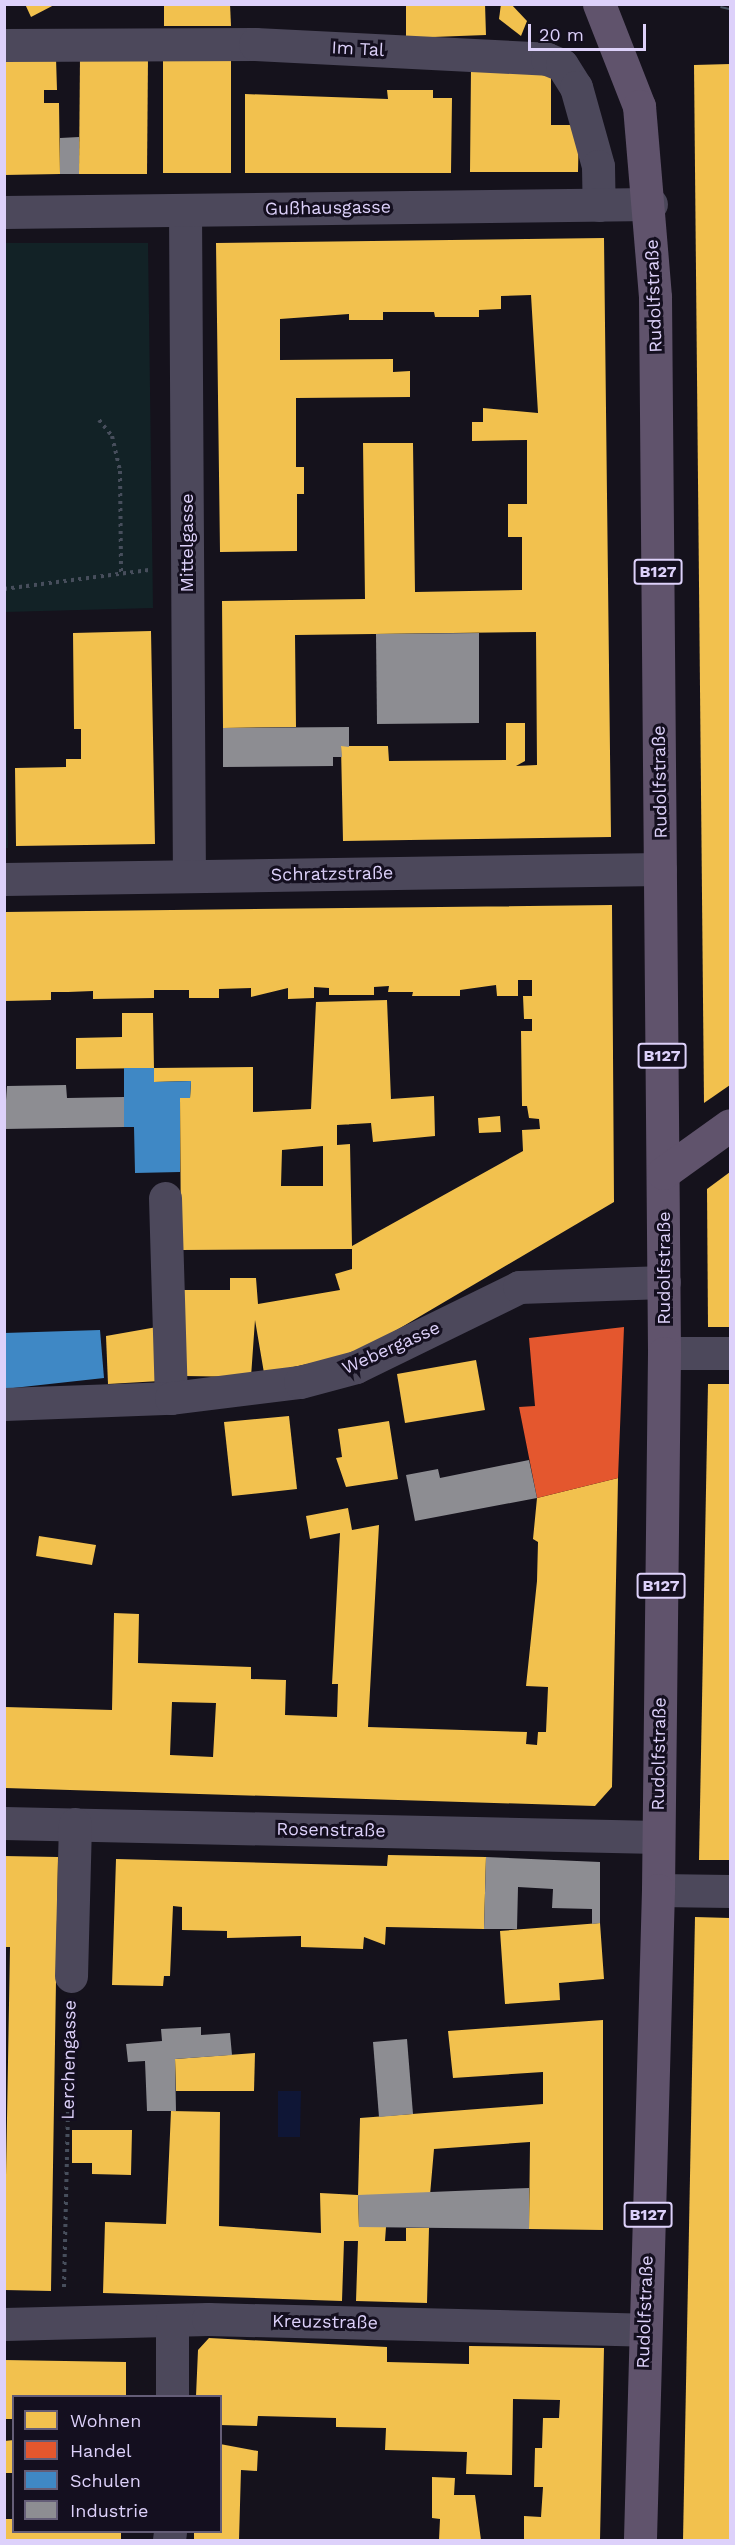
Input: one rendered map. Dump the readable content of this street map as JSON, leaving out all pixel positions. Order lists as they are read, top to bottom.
{
  "streets": {
    "main road": ["Rudolfstraße", "B127"],
    "street": [
      "Im Tal",
      "Gußhausgasse",
      "Mittelgasse",
      "Schratzstraße",
      "Webergasse",
      "Rosenstraße",
      "Lerchengasse",
      "Kreuzstraße"
    ]
  },
  "crossings": [
    ["Im Tal", "Gußhausgasse"],
    ["Gußhausgasse", "Rudolfstraße"],
    ["Gußhausgasse", "Mittelgasse"],
    ["Rudolfstraße", "Schratzstraße"],
    ["Rudolfstraße", "Webergasse"],
    ["Rudolfstraße", "Rosenstraße"],
    ["Rudolfstraße", "Kreuzstraße"],
    ["Mittelgasse", "Schratzstraße"],
    ["Rosenstraße", "Lerchengasse"]
  ],
  "legend": [
    "Wohnen",
    "Handel",
    "Schulen",
    "Industrie"
  ],
  "scale_bar": "20 m"
}
